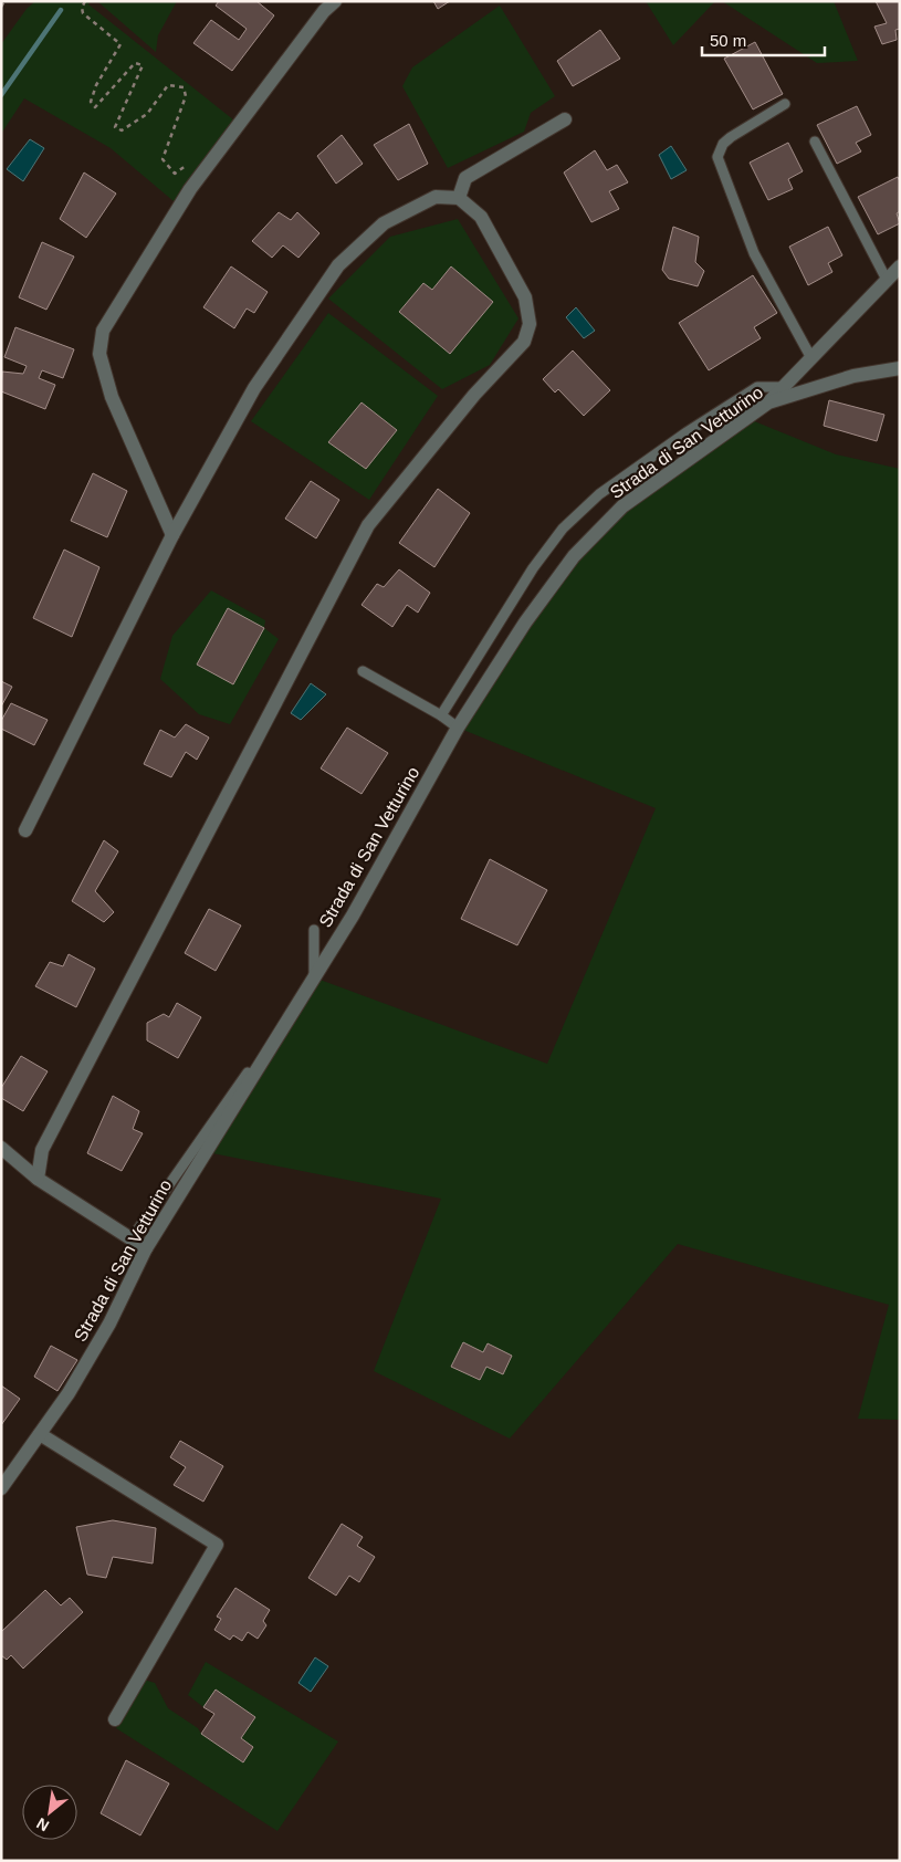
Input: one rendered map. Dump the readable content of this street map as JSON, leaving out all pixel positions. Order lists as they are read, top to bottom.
{
  "streets": {
    "street": ["Strada di San Vetturino"]
  },
  "scale_bar": "50 m",
  "north": "bottom left"
}
